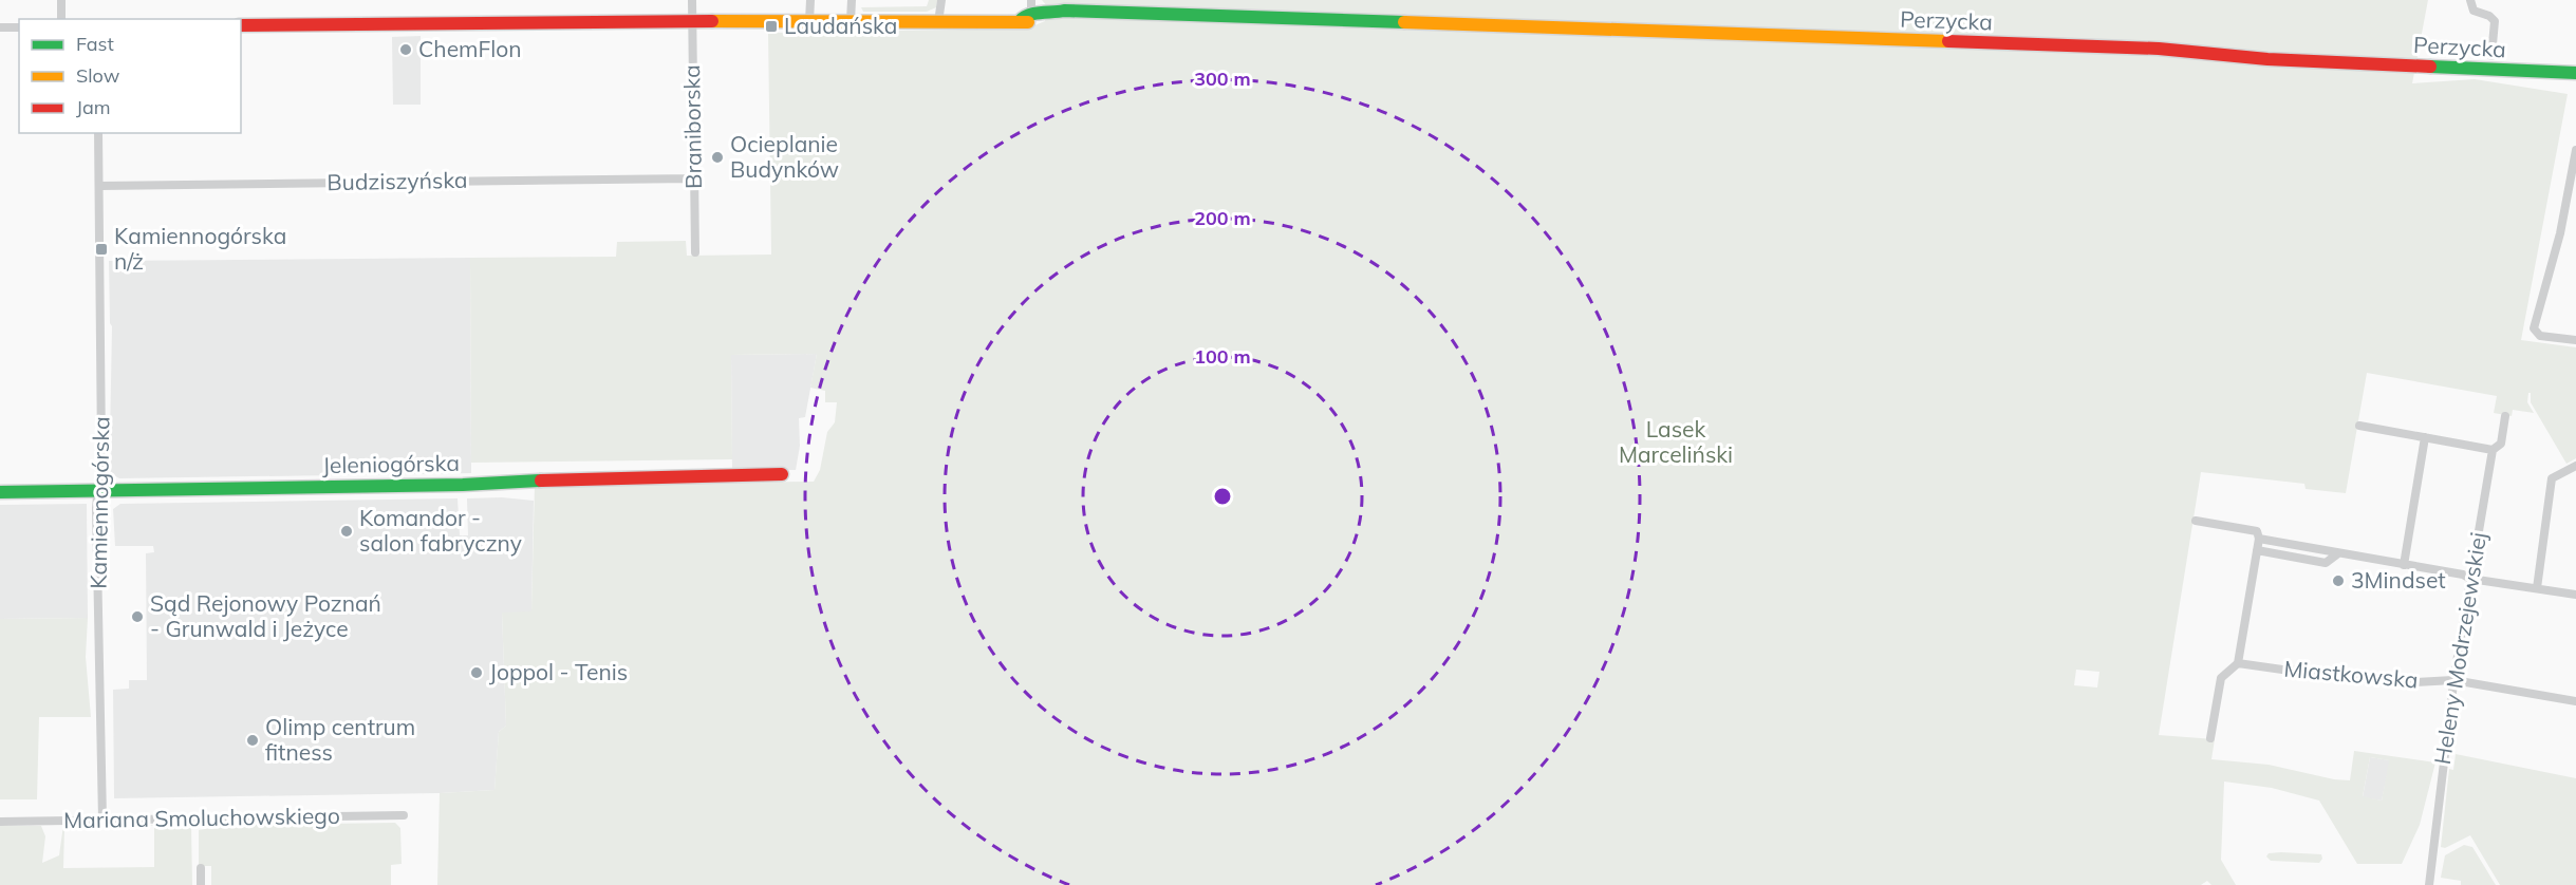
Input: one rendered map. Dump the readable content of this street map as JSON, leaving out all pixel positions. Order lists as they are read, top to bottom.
{
  "streets": {
    "street": [
      "Perzycka",
      "Braniborska",
      "Budziszyńska",
      "Jeleniogórska",
      "Kamiennogórska",
      "Heleny Modrzejewskiej",
      "Miastkowska",
      "Mariana Smoluchowskiego"
    ]
  },
  "crossings": [
    ["Perzycka", "Braniborska"],
    ["Braniborska", "Budziszyńska"],
    ["Budziszyńska", "Kamiennogórska"],
    ["Jeleniogórska", "Kamiennogórska"],
    ["Kamiennogórska", "Mariana Smoluchowskiego"],
    ["Heleny Modrzejewskiej", "Miastkowska"]
  ],
  "parks": ["Lasek Marceliński"],
  "places": {
    "transit": ["Laudańska", "Kamiennogórska n/ż"],
    "other": [
      "ChemFlon",
      "Ocieplanie Budynków",
      "Komandor - salon fabryczny",
      "3Mindset",
      "Sąd Rejonowy Poznań - Grunwald i Jeżyce",
      "Joppol - Tenis",
      "Olimp centrum fitness"
    ]
  },
  "legend": ["Fast", "Slow", "Jam"],
  "rings": ["300 m", "200 m", "100 m"]
}
